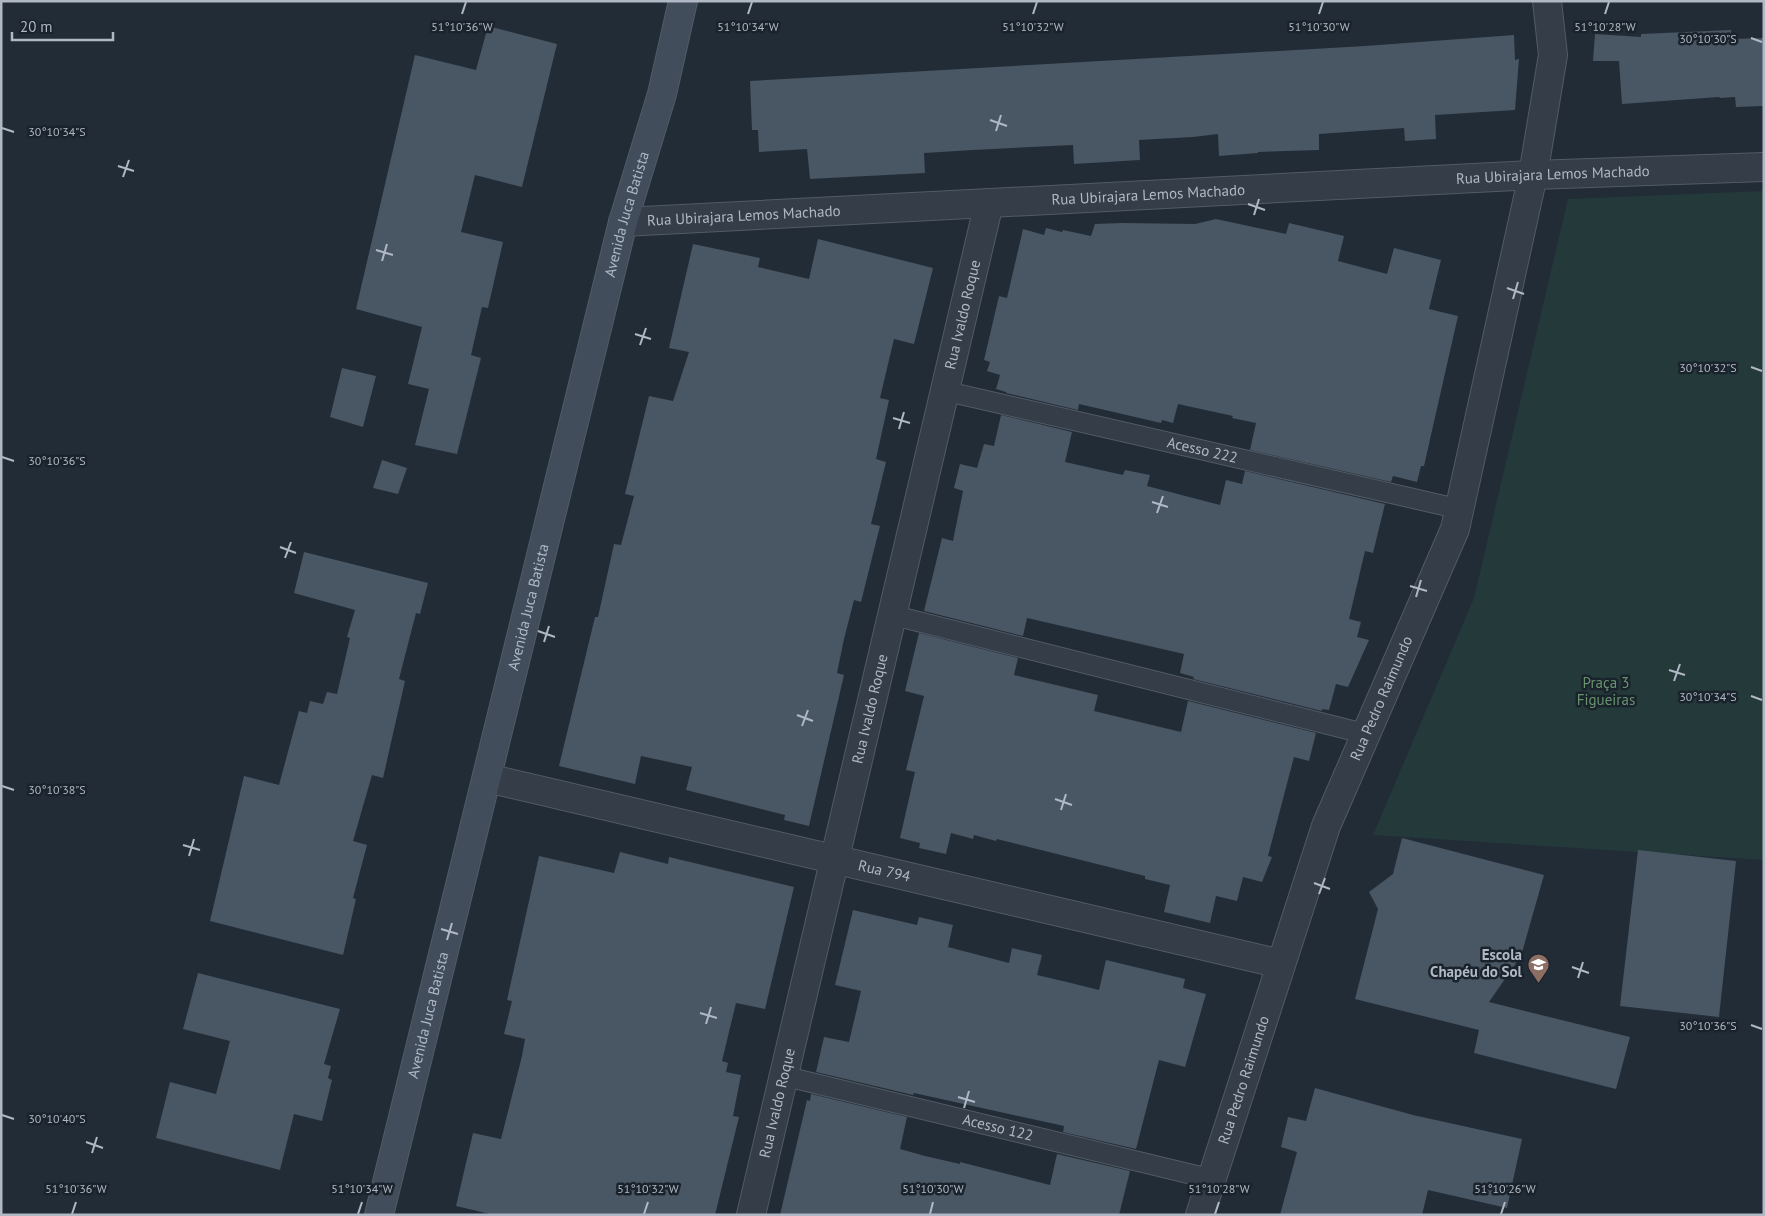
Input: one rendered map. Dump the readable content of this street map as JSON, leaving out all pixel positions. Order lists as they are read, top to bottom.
{
  "streets": {
    "main road": ["Avenida Juca Batista"],
    "street": [
      "Rua Ubirajara Lemos Machado",
      "Rua Ivaldo Roque",
      "Rua Pedro Raimundo",
      "Rua 794"
    ],
    "lane": ["Acesso 222", "Acesso 122"]
  },
  "crossings": [
    ["Rua Ubirajara Lemos Machado", "Avenida Juca Batista"],
    ["Rua Ubirajara Lemos Machado", "Rua Ivaldo Roque"],
    ["Rua Ubirajara Lemos Machado", "Rua Pedro Raimundo"],
    ["Avenida Juca Batista", "Rua 794"],
    ["Rua Ivaldo Roque", "Acesso 222"],
    ["Rua Ivaldo Roque", "Rua 794"],
    ["Rua Ivaldo Roque", "Acesso 122"],
    ["Acesso 222", "Rua Pedro Raimundo"],
    ["Rua Pedro Raimundo", "Rua 794"],
    ["Rua Pedro Raimundo", "Acesso 122"]
  ],
  "parks": ["Praça 3 Figueiras"],
  "places": {
    "school or university": ["Escola Chapéu do Sol"]
  },
  "scale_bar": "20 m",
  "coordinates": [
    "51°10'36\"W",
    "51°10'34\"W",
    "51°10'32\"W",
    "51°10'30\"W",
    "51°10'28\"W",
    "30°10'30\"S",
    "30°10'34\"S",
    "30°10'32\"S",
    "30°10'36\"S",
    "30°10'38\"S",
    "30°10'40\"S",
    "51°10'26\"W"
  ]
}
